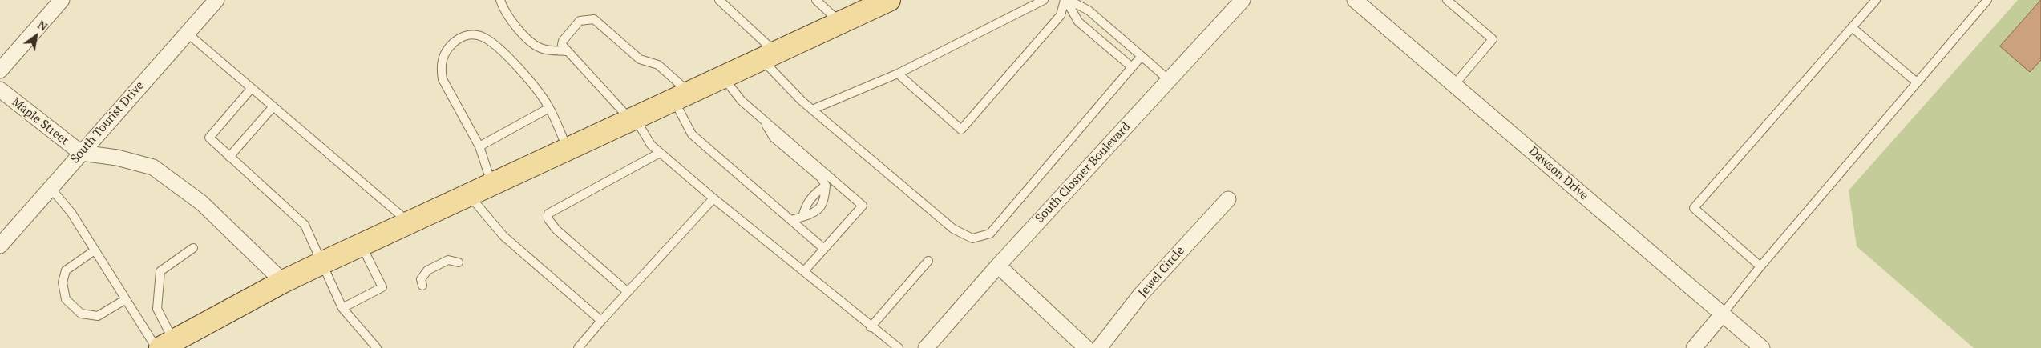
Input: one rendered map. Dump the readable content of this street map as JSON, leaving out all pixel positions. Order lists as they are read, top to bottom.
{
  "streets": {
    "street": [
      "Maple Street",
      "South Tourist Drive",
      "South Closner Boulevard",
      "Dawson Drive",
      "Jewel Circle"
    ]
  },
  "crossings": [
    ["Maple Street", "South Tourist Drive"]
  ],
  "north": "top right"
}
